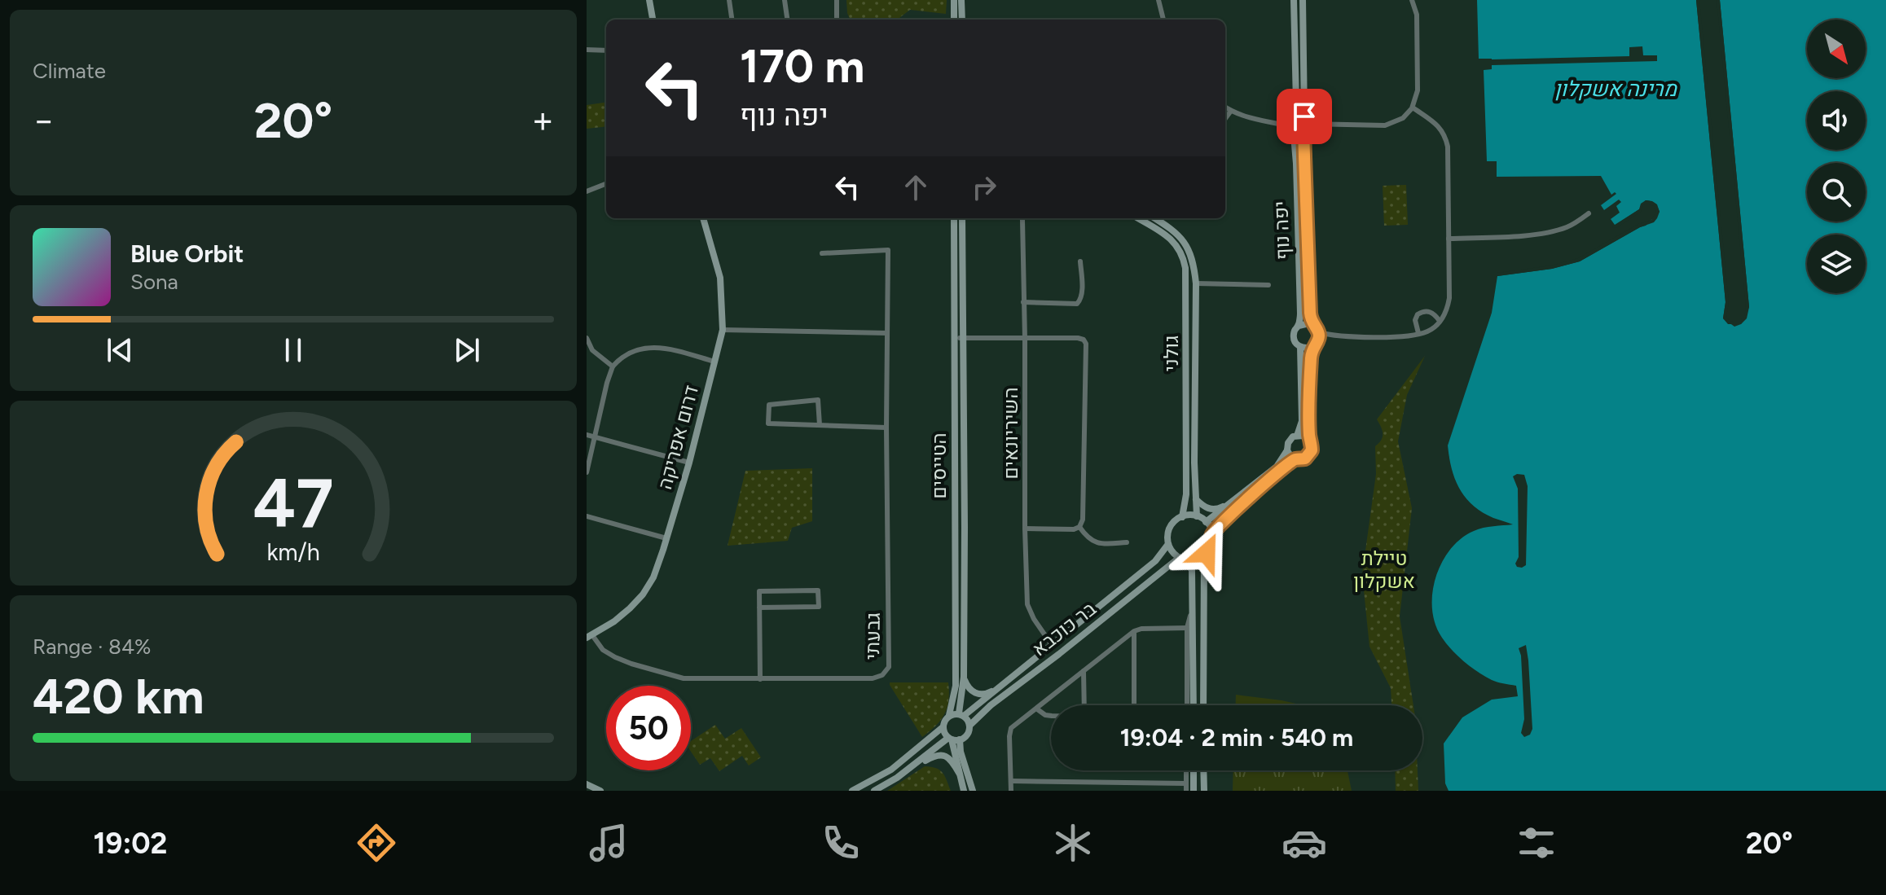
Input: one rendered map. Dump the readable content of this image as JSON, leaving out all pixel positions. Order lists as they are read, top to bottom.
{
  "streets": {
    "main road": [
      "יפה נוף",
      "גולני",
      "דרום אפריקה",
      "הטייסים",
      "בר כוכבא"
    ],
    "street": ["השיריונאים", "גבעתי"]
  },
  "crossings": [
    ["גולני", "בר כוכבא"],
    ["השיריונאים", "בר כוכבא"],
    ["דרום אפריקה", "גבעתי"],
    ["הטייסים", "בר כוכבא"]
  ],
  "water": ["מרינה אשקלון"],
  "parks": ["טיילת אשקלון"],
  "north": "bottom right",
  "page": {
    "tile": [
      "Climate",
      ["Range · 84%", "420 km"]
    ],
    "turn": ["170 m", "יפה נוף"],
    "heat": ["−", "20°", "+"],
    "song": ["Blue Orbit", "Sona"],
    "limit": "50",
    "trip": "19:04 · 2 min · 540 m",
    "tabs": ["19:02", "20°"],
    "gauge": ["47", "km/h"]
  }
}
